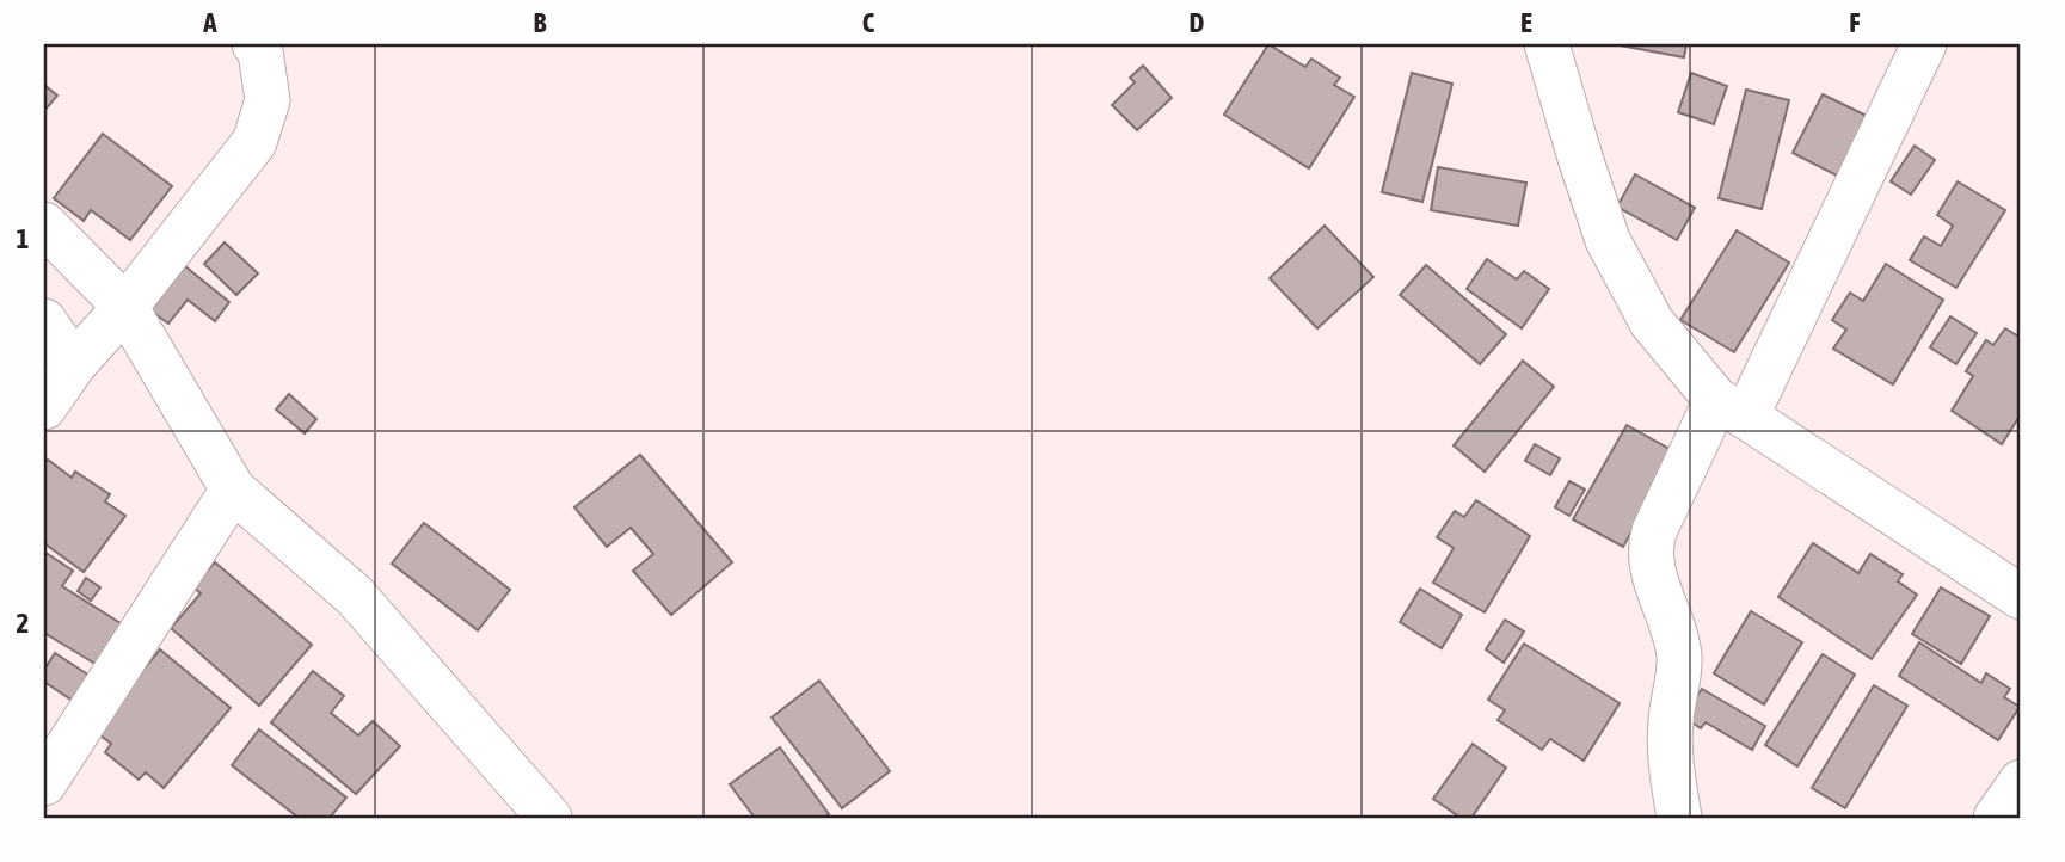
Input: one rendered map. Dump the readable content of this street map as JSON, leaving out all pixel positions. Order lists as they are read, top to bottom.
{
  "grid": {
    "columns": [
      "A",
      "B",
      "C",
      "D",
      "E",
      "F"
    ],
    "rows": ["1", "2"]
  }
}
